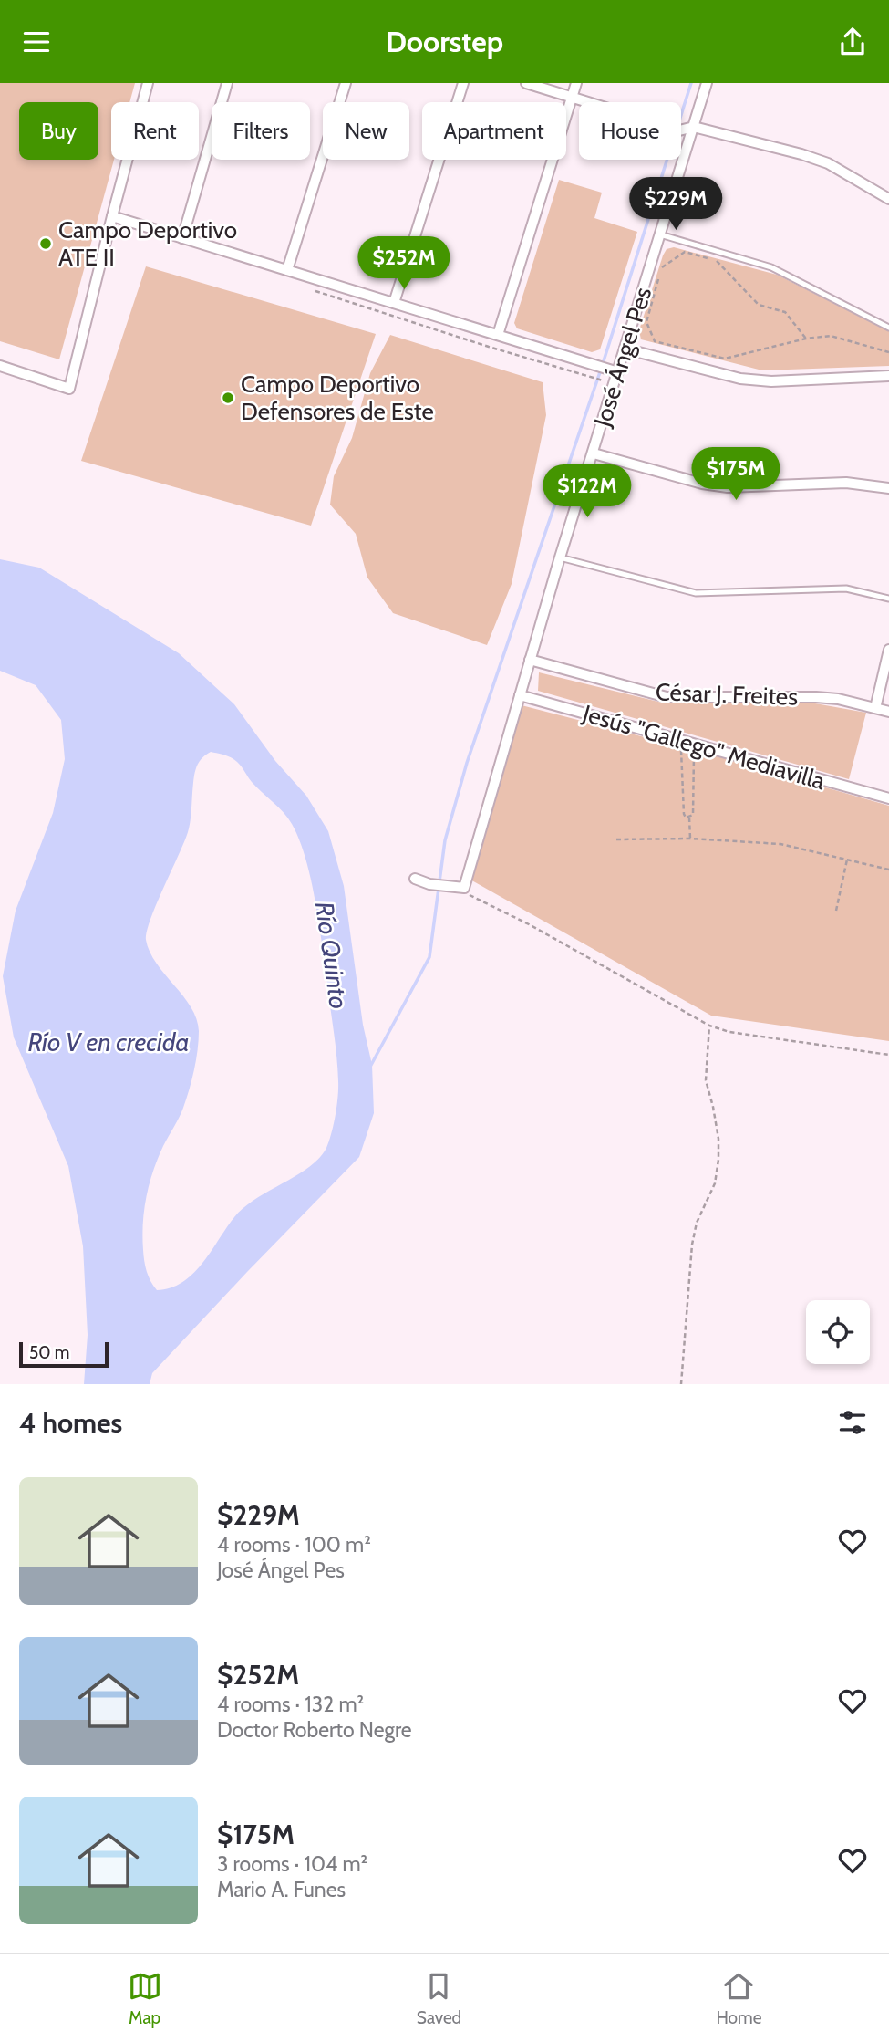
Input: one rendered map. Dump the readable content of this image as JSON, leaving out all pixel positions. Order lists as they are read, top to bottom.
{
  "streets": {
    "street": ["José Ángel Pes", "César J. Freites", "Jesús \"Gallego\" Mediavilla"]
  },
  "crossings": [
    ["José Ángel Pes", "César J. Freites"],
    ["José Ángel Pes", "Jesús \"Gallego\" Mediavilla"]
  ],
  "water": ["Río Quinto", "Río V en crecida"],
  "places": ["Campo Deportivo ATE II", "Campo Deportivo Defensores de Este"],
  "scale_bar": "50 m",
  "page": {
    "header": "Doorstep",
    "chip": [
      "Buy",
      "Rent",
      "Filters",
      "New",
      "Apartment",
      "House"
    ],
    "price": [
      "$229M",
      "$252M",
      "$175M",
      "$122M"
    ],
    "scale": "50 m",
    "heading": "4 homes",
    "list": [
      {
        "name": "$229M",
        "note": "4 rooms · 100 m² · José Ángel Pes"
      },
      {
        "name": "$252M",
        "note": "4 rooms · 132 m² · Doctor Roberto Negre"
      },
      {
        "name": "$175M",
        "note": "3 rooms · 104 m² · Mario A. Funes"
      }
    ],
    "tabs": ["Map", "Saved", "Home"]
  }
}
